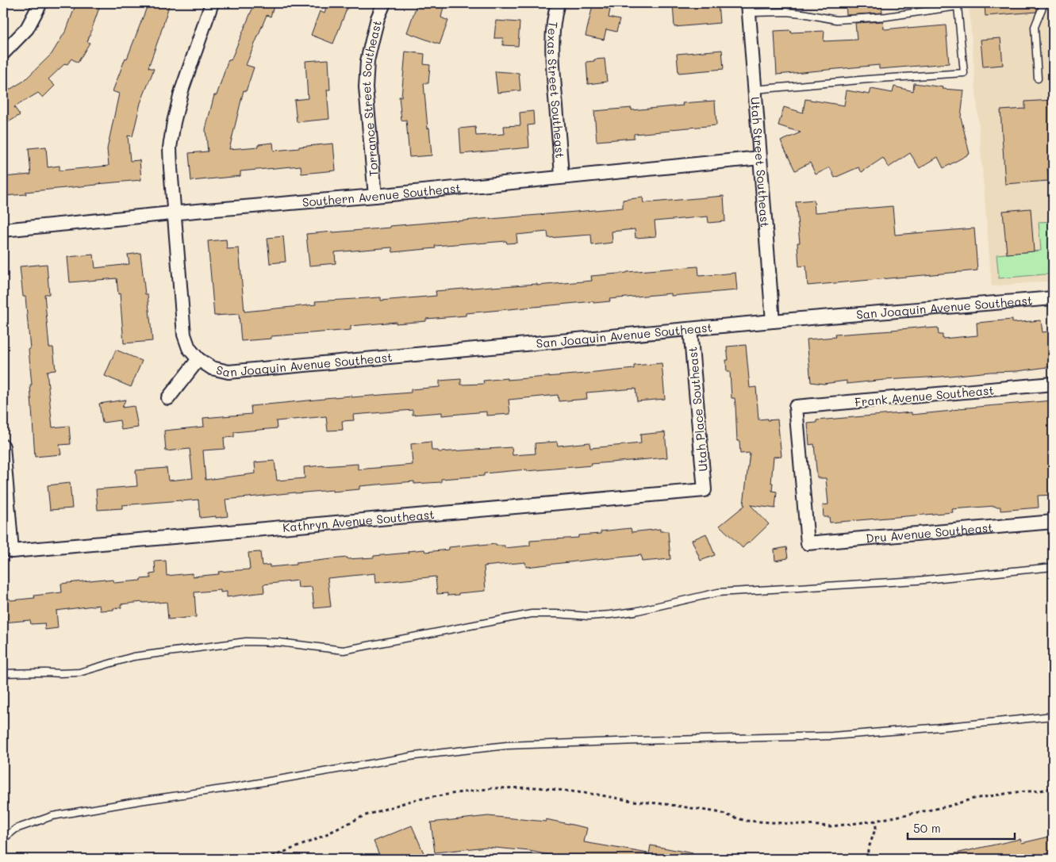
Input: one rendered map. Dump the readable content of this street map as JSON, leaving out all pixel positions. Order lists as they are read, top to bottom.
{
  "streets": {
    "street": [
      "Texas Street Southeast",
      "Torrance Street Southeast",
      "Utah Street Southeast",
      "Southern Avenue Southeast",
      "San Joaquin Avenue Southeast",
      "Frank Avenue Southeast",
      "Utah Place Southeast",
      "Kathryn Avenue Southeast",
      "Dru Avenue Southeast"
    ]
  },
  "crossings": [
    ["Texas Street Southeast", "Southern Avenue Southeast"],
    ["Torrance Street Southeast", "Southern Avenue Southeast"],
    ["Utah Street Southeast", "Southern Avenue Southeast"],
    ["Utah Street Southeast", "San Joaquin Avenue Southeast"],
    ["San Joaquin Avenue Southeast", "Utah Place Southeast"],
    ["Frank Avenue Southeast", "Dru Avenue Southeast"],
    ["Utah Place Southeast", "Kathryn Avenue Southeast"]
  ],
  "scale_bar": "50 m"
}
